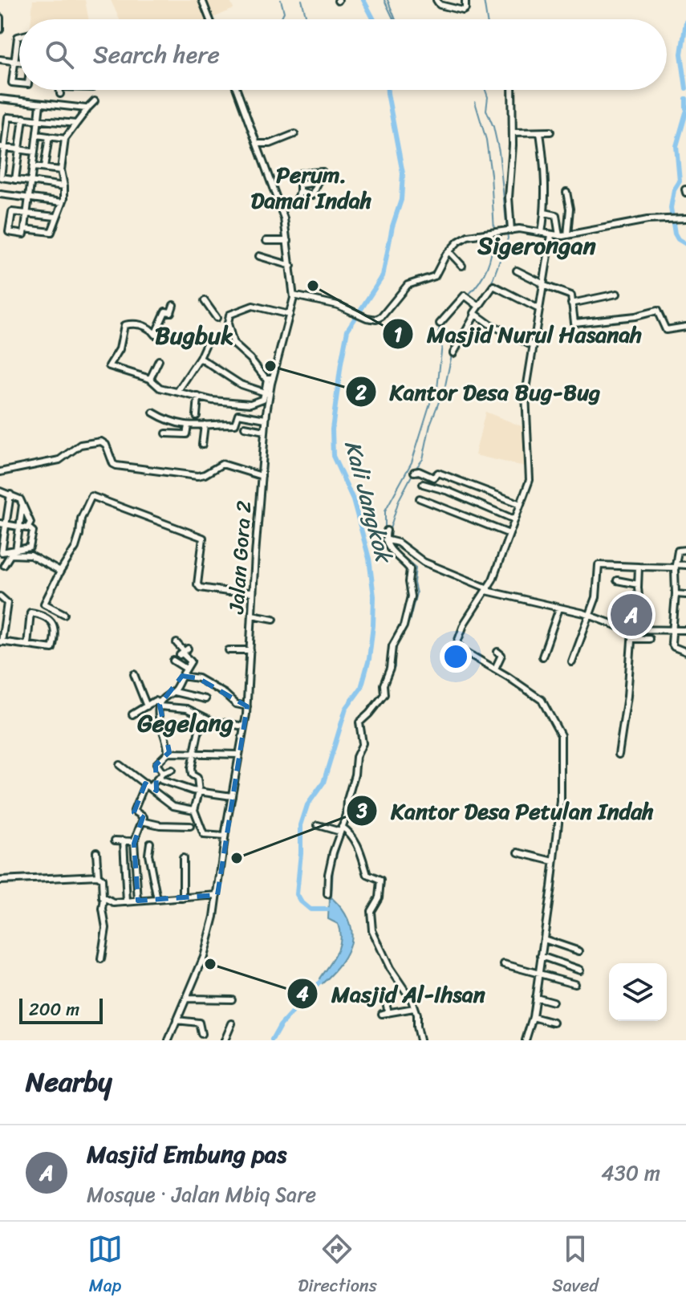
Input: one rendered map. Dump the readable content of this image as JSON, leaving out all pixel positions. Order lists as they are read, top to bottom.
{
  "streets": {
    "street": ["Jalan Gora 2"]
  },
  "districts": [
    "Perum. Damai Indah",
    "Sigerongan",
    "Bugbuk",
    "Gegelang"
  ],
  "water": ["Kali Jangkok"],
  "places": [
    "Masjid Nurul Hasanah",
    "Kantor Desa Bug-Bug",
    "Kantor Desa Petulan Indah",
    "Masjid Al-Ihsan"
  ],
  "scale_bar": "200 m",
  "page": {
    "search": "Search here",
    "pins": "A",
    "scale": "200 m",
    "heading": "Nearby",
    "list": [
      {
        "mark": "A",
        "name": "Masjid Embung pas",
        "note": "Mosque · Jalan Mbiq Sare",
        "value": "430 m"
      }
    ],
    "nav": ["Map", "Directions", "Saved"]
  }
}
